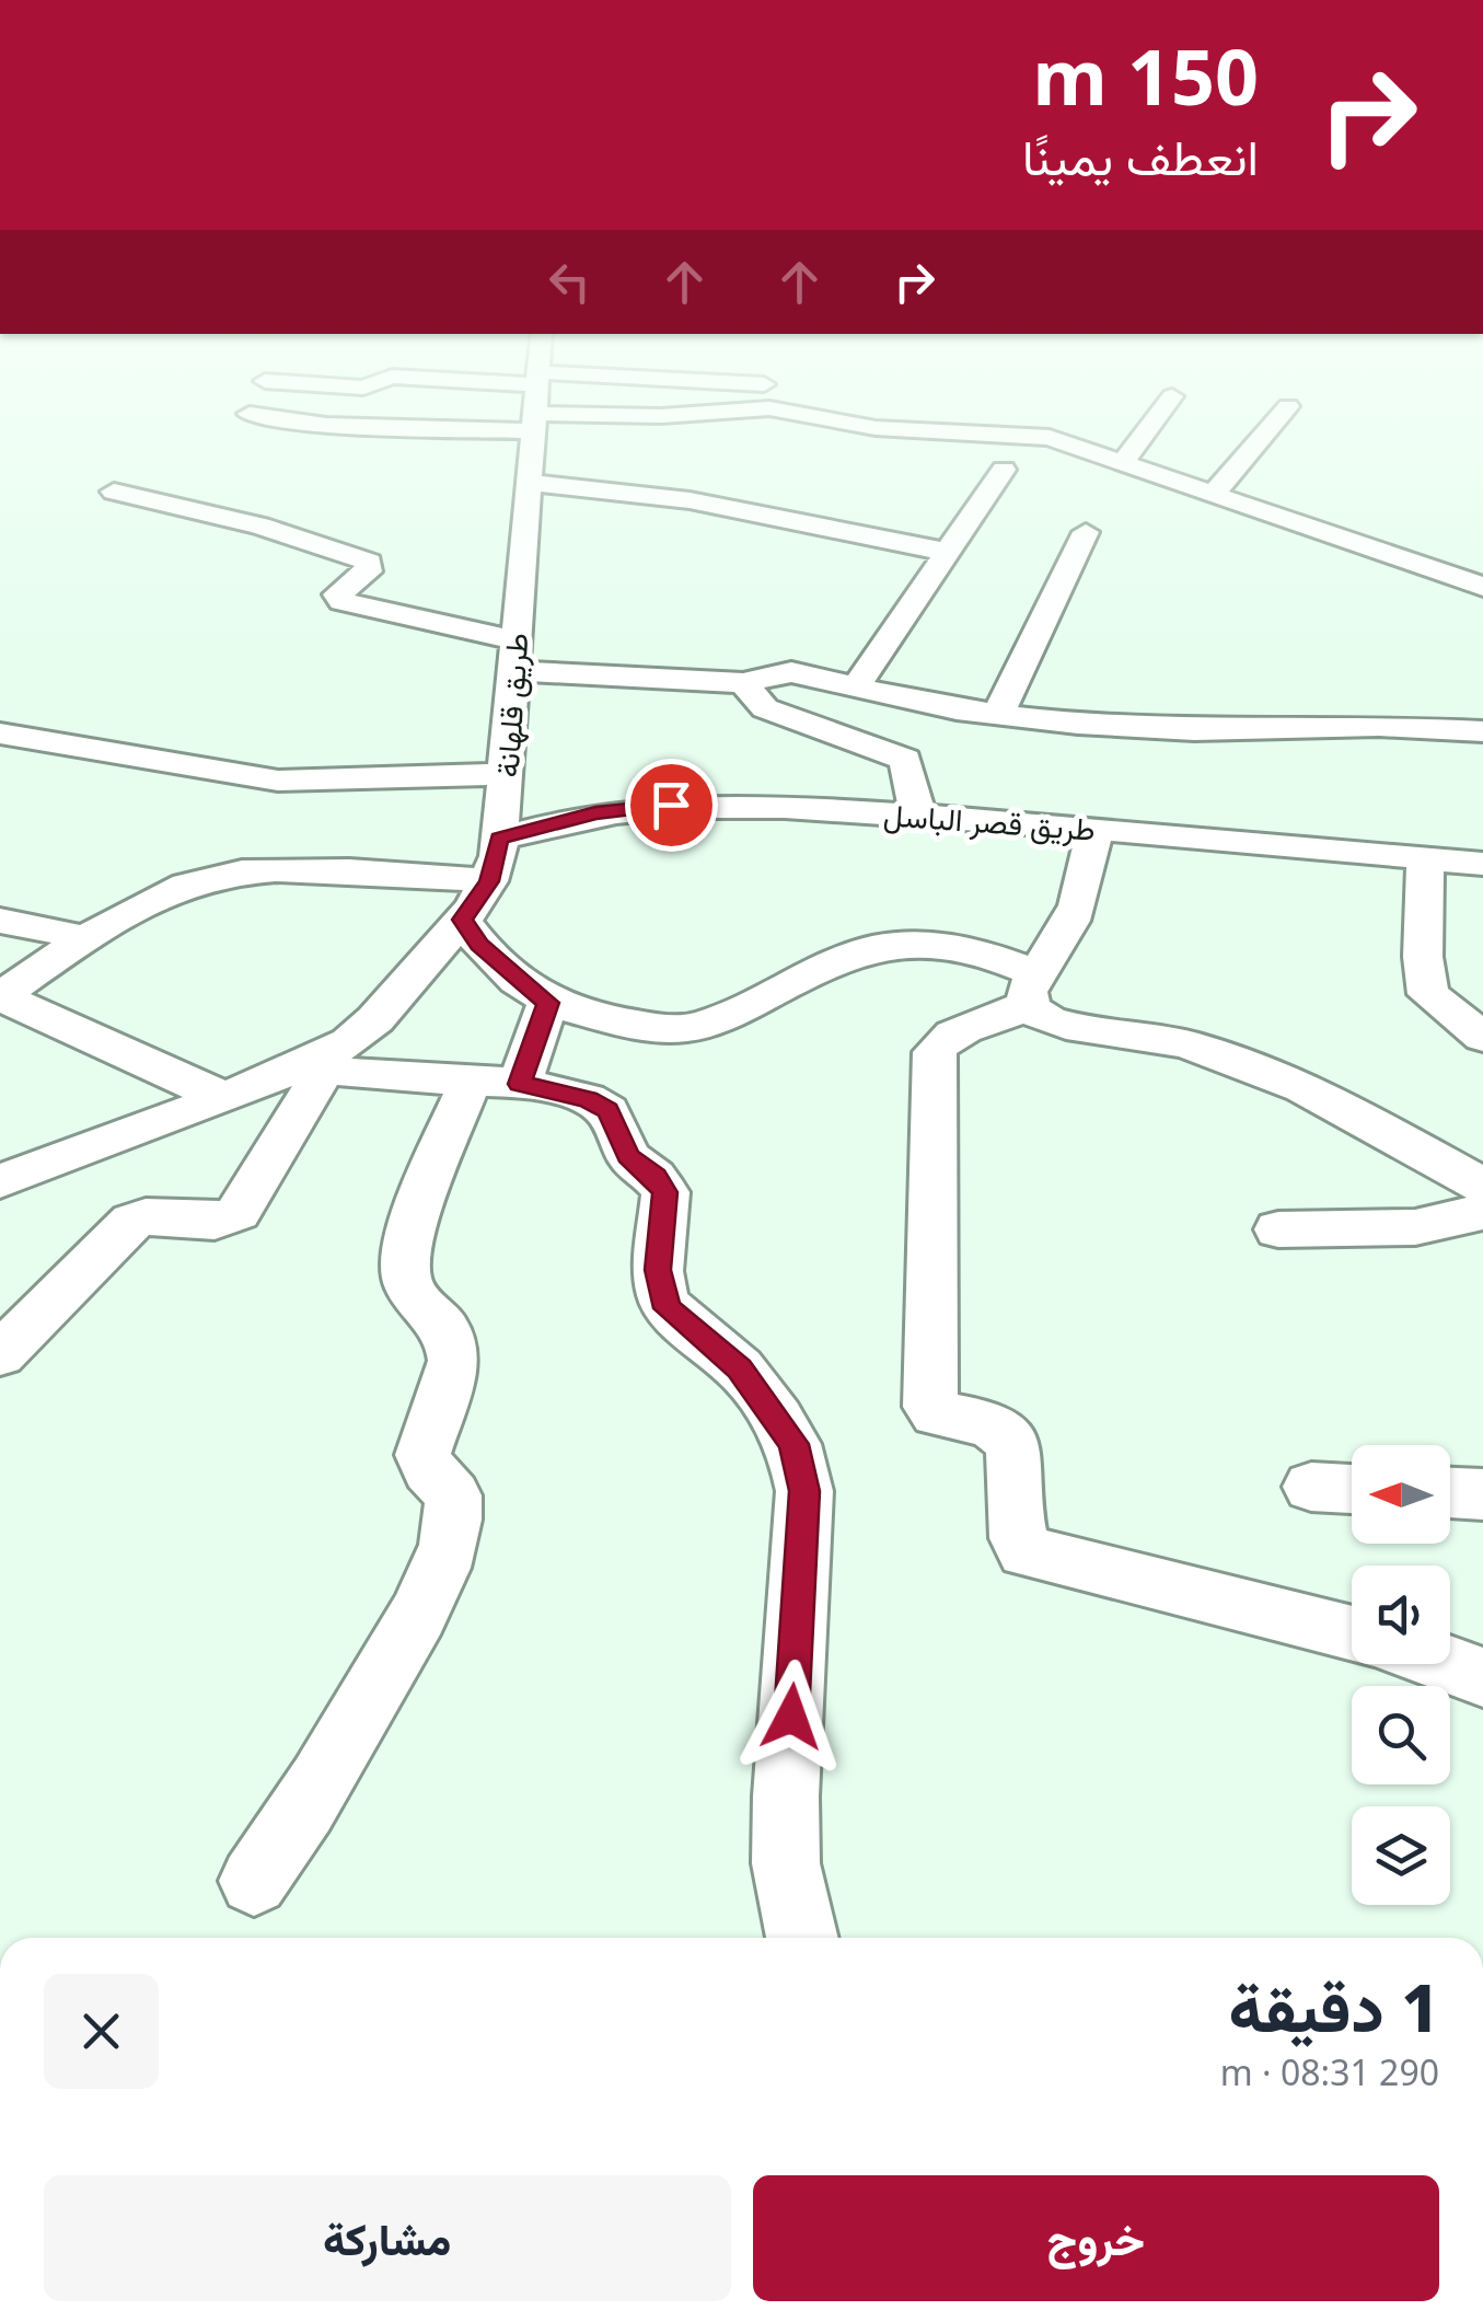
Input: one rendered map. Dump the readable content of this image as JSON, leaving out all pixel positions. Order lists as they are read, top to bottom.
{
  "streets": {
    "street": ["طريق قلهانة", "طريق قصر الباسل"]
  },
  "crossings": [
    ["طريق قلهانة", "طريق قصر الباسل"]
  ],
  "north": "left",
  "page": {
    "turn": ["150 m", "انعطف يمينًا"],
    "heading": ["1 دقيقة", "290 m · 08:31"],
    "buttons": ["خروج", "مشاركة"]
  }
}
